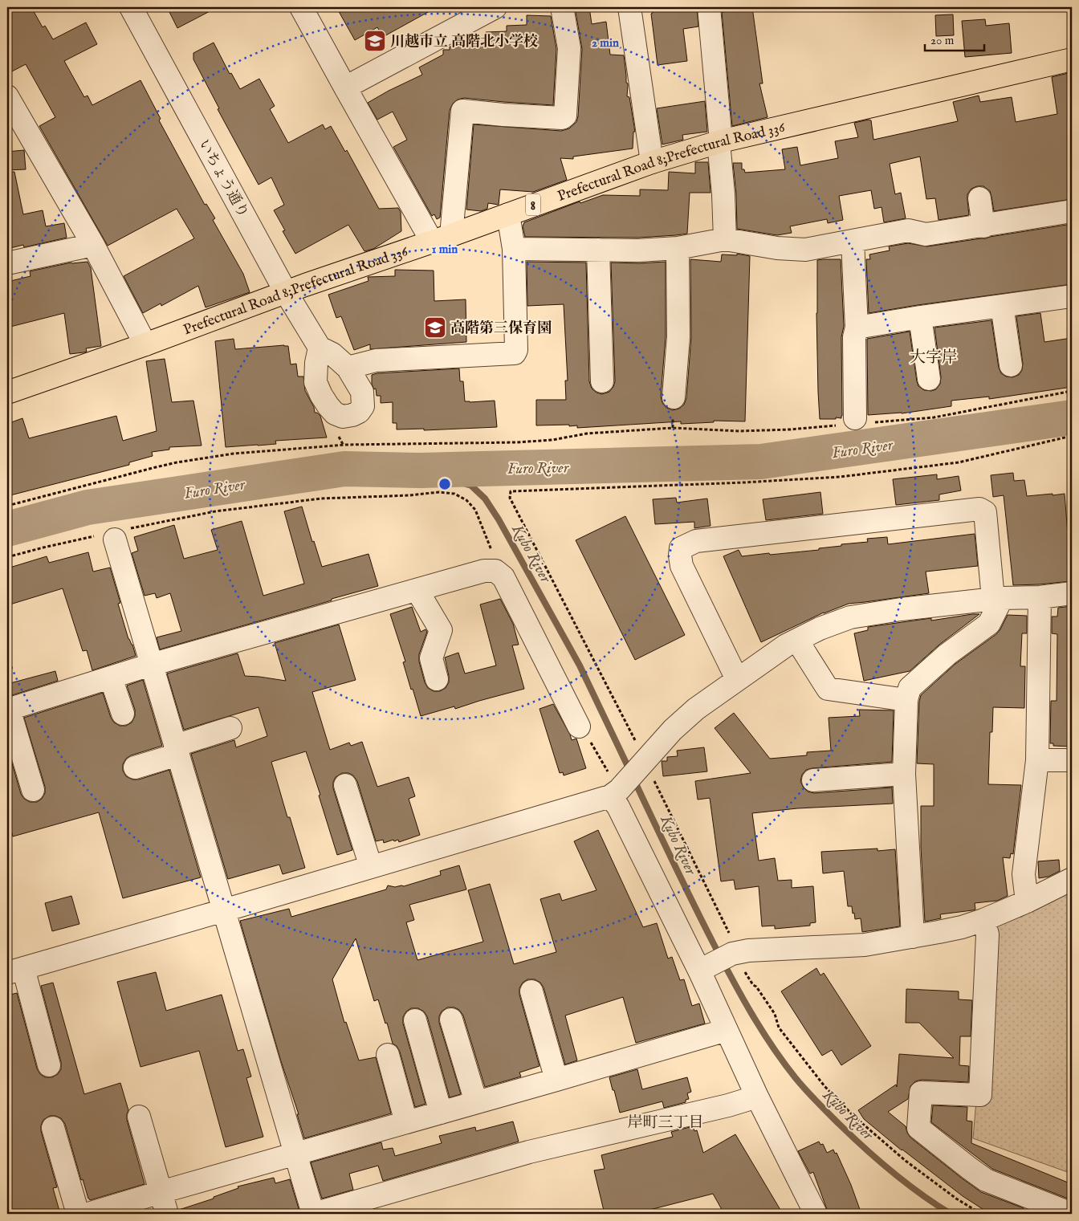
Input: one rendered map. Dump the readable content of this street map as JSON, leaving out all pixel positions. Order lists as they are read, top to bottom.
{
  "streets": {
    "main road": ["Prefectural Road 8;Prefectural Road 336", "8"],
    "street": ["いちょう通り"]
  },
  "crossings": [
    ["Prefectural Road 8;Prefectural Road 336", "いちょう通り"]
  ],
  "districts": ["大字岸", "岸町三丁目"],
  "water": ["Furo River", "Kubo River"],
  "places": {
    "school or university": ["川越市立 高階北小学校", "高階第三保育園"]
  },
  "scale_bar": "20 m",
  "rings": ["2 min", "1 min"]
}
